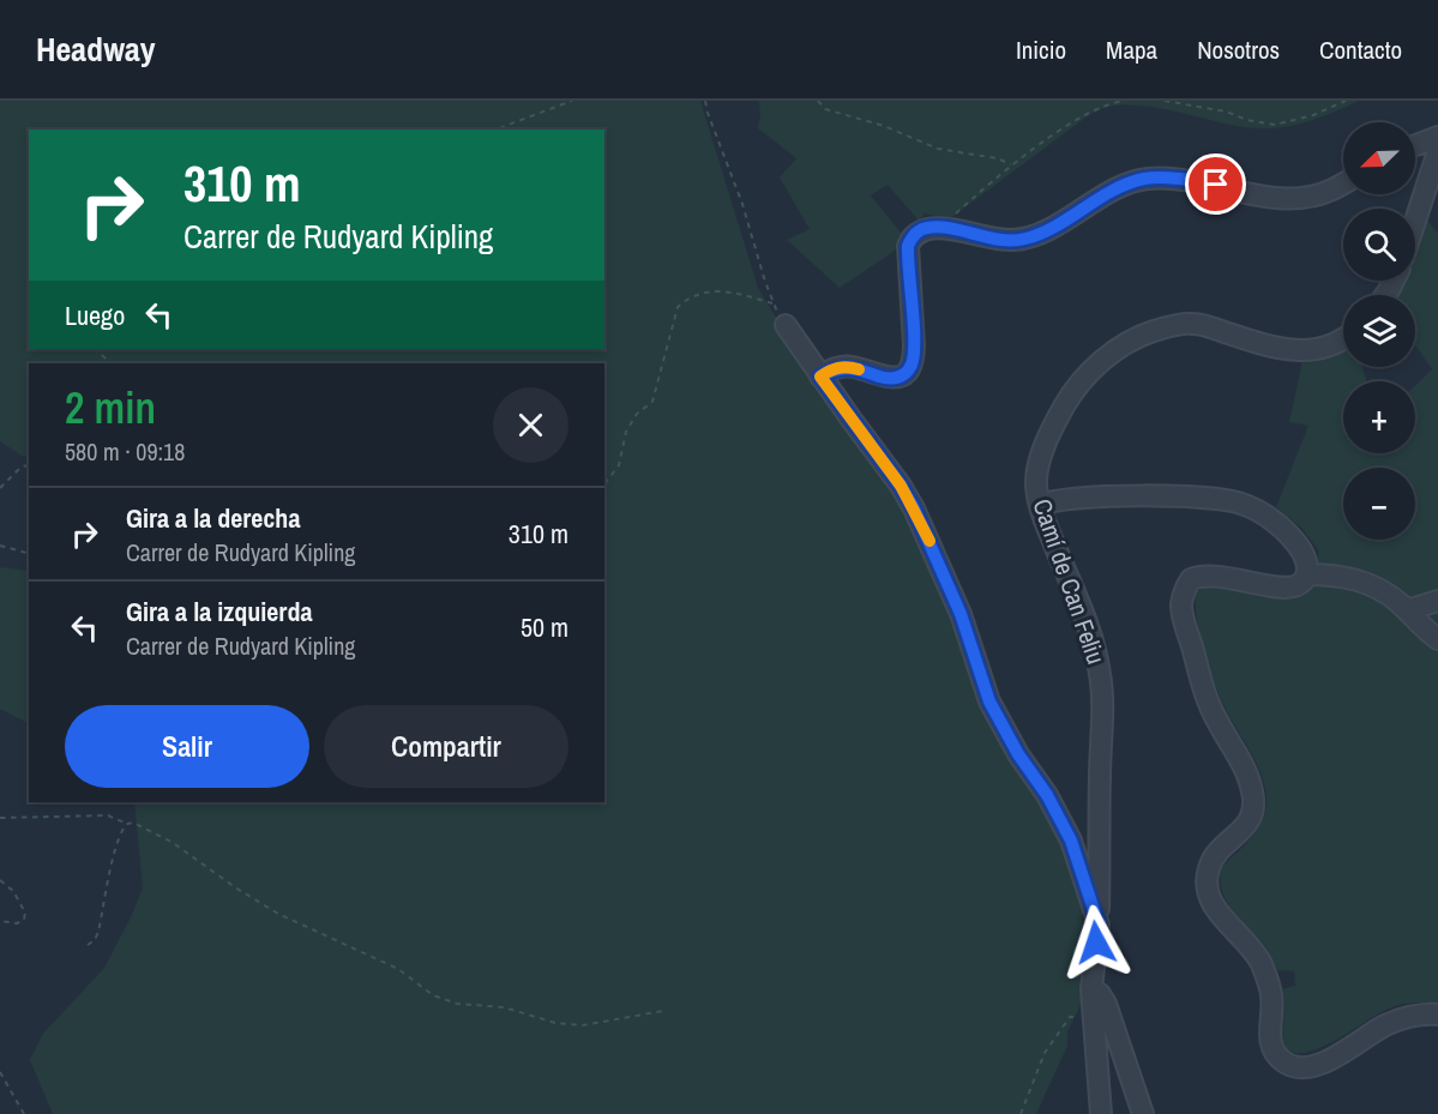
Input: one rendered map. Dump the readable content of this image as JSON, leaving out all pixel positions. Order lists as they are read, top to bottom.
{
  "streets": {
    "street": ["Camí de Can Feliu"]
  },
  "north": "bottom left",
  "page": {
    "header": "Headway",
    "nav": [
      "Inicio",
      "Mapa",
      "Nosotros",
      "Contacto"
    ],
    "map_buttons": ["+", "−"],
    "turn": ["310 m", "Carrer de Rudyard Kipling"],
    "then": "Luego",
    "heading": ["2 min", "580 m · 09:18"],
    "list": [
      {
        "name": "Gira a la derecha",
        "note": "Carrer de Rudyard Kipling",
        "value": "310 m"
      },
      {
        "name": "Gira a la izquierda",
        "note": "Carrer de Rudyard Kipling",
        "value": "50 m"
      }
    ],
    "buttons": ["Salir", "Compartir"]
  }
}
